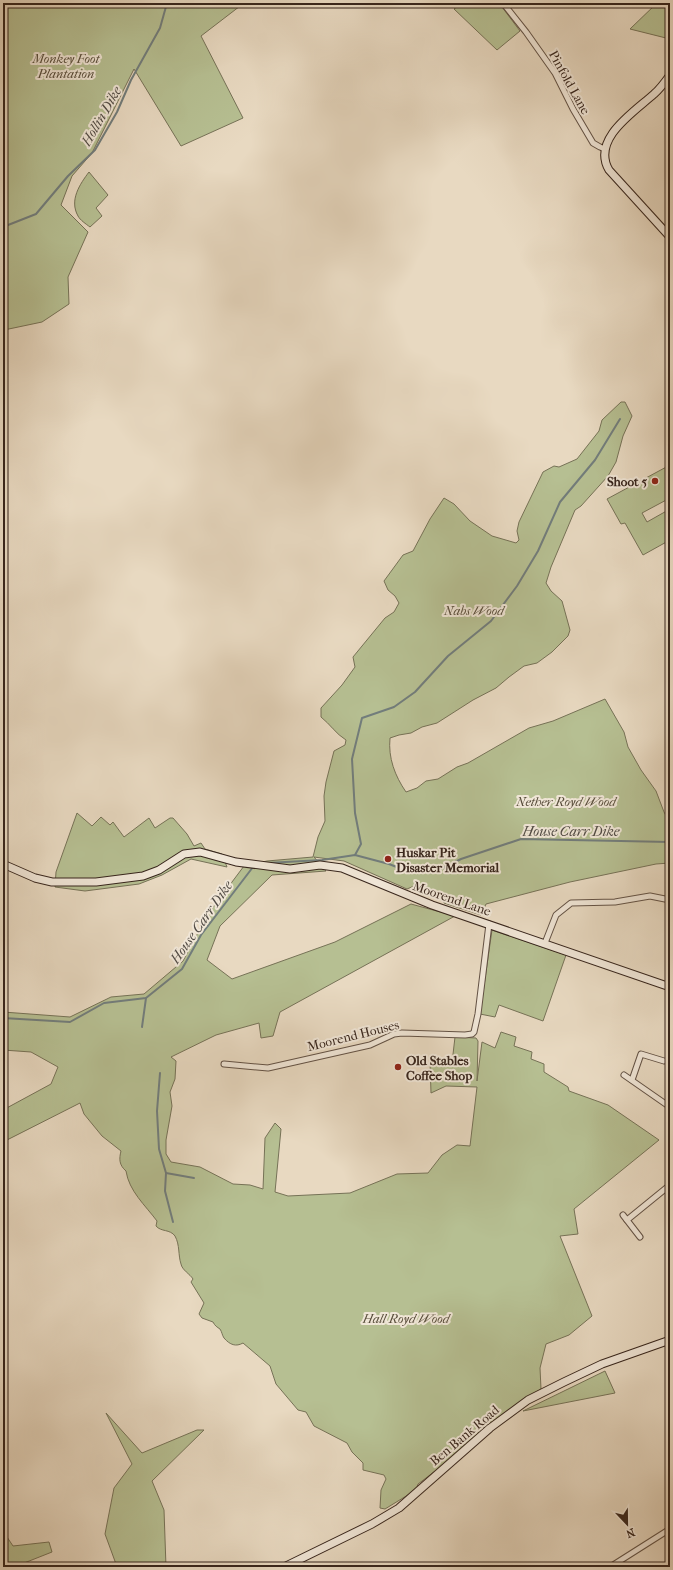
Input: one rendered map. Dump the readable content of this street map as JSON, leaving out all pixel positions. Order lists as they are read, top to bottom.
{
  "streets": {
    "street": [
      "Pinfold Lane",
      "Moorend Lane",
      "Moorend Houses",
      "Ben Bank Road"
    ]
  },
  "crossings": [
    ["Moorend Lane", "Moorend Houses"]
  ],
  "water": ["Hollin Dike", "House Carr Dike"],
  "parks": [
    "Monkey Foot Plantation",
    "Nabs Wood",
    "Nether Royd Wood",
    "Hall Royd Wood"
  ],
  "places": ["Shoot 5", "Huskar Pit Disaster Memorial", "Old Stables Coffee Shop"],
  "north": "bottom"
}
